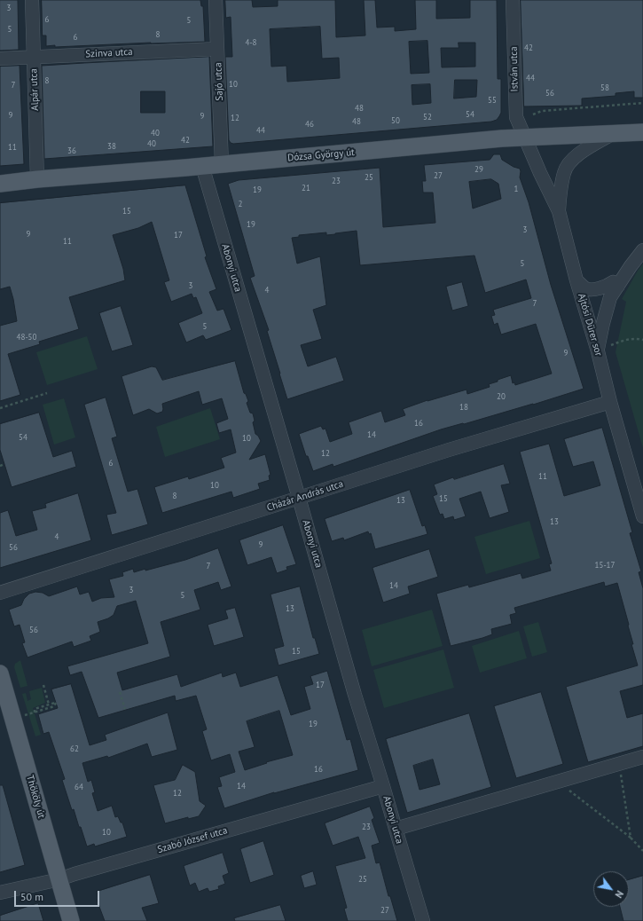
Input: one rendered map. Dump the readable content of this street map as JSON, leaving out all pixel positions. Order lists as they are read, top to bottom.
{
  "streets": {
    "main road": ["Dózsa György út", "Thököly út"],
    "street": [
      "Szinva utca",
      "István utca",
      "Sajó utca",
      "Alpár utca",
      "Abonyi utca",
      "Ajtósi Dürer sor",
      "Cházár András utca",
      "Szabó József utca"
    ]
  },
  "crossings": [
    ["Szinva utca", "Sajó utca"],
    ["Szinva utca", "Alpár utca"],
    ["István utca", "Dózsa György út"],
    ["István utca", "Ajtósi Dürer sor"],
    ["Sajó utca", "Dózsa György út"],
    ["Alpár utca", "Dózsa György út"],
    ["Dózsa György út", "Abonyi utca"],
    ["Dózsa György út", "Ajtósi Dürer sor"],
    ["Abonyi utca", "Cházár András utca"],
    ["Abonyi utca", "Szabó József utca"],
    ["Ajtósi Dürer sor", "Cházár András utca"],
    ["Thököly út", "Szabó József utca"]
  ],
  "house_numbers": [
    "3",
    "6",
    "5",
    "5",
    "8",
    "6",
    "4-8",
    "42",
    "44",
    "8",
    "10",
    "7",
    "58",
    "56",
    "55",
    "48",
    "54",
    "9",
    "9",
    "52",
    "12",
    "50",
    "48",
    "46",
    "44",
    "40",
    "42",
    "40",
    "38",
    "11",
    "36",
    "29",
    "27",
    "25",
    "23",
    "21",
    "1",
    "19",
    "2",
    "15",
    "19",
    "3",
    "9",
    "17",
    "11",
    "5",
    "3",
    "4",
    "7",
    "5",
    "48-50",
    "9",
    "20",
    "18",
    "16",
    "14",
    "54",
    "10",
    "12",
    "6",
    "11",
    "10",
    "8",
    "15",
    "13",
    "13",
    "4",
    "9",
    "56",
    "15-17",
    "7",
    "14",
    "3",
    "5",
    "13",
    "56",
    "15",
    "17",
    "19",
    "62",
    "16",
    "14",
    "64",
    "12",
    "23",
    "10",
    "25",
    "27"
  ],
  "scale_bar": "50 m",
  "north": "bottom right"
}
